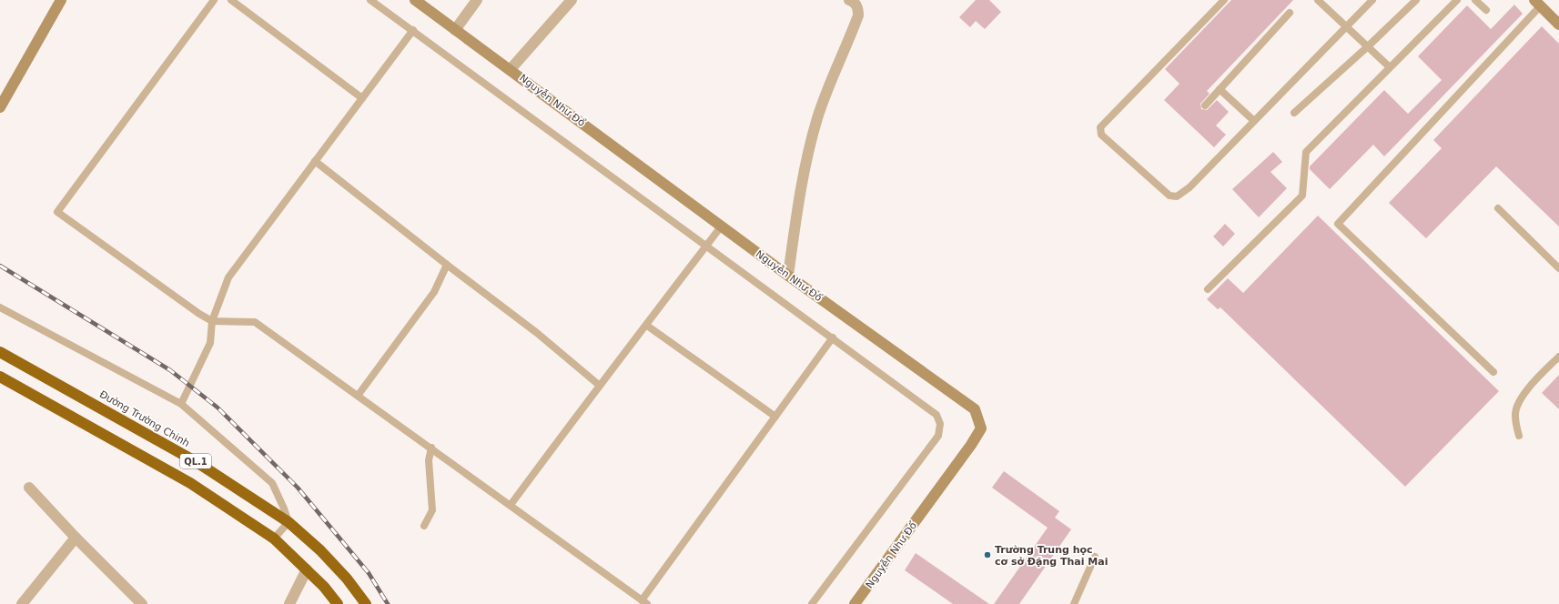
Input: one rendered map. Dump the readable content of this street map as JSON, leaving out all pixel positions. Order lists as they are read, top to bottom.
{
  "streets": {
    "highway": ["Đường Trường Chinh", "QL.1"],
    "street": ["Nguyễn Như Đổ"]
  },
  "places": ["Trường Trung học cơ sở Đặng Thai Mai"]
}
